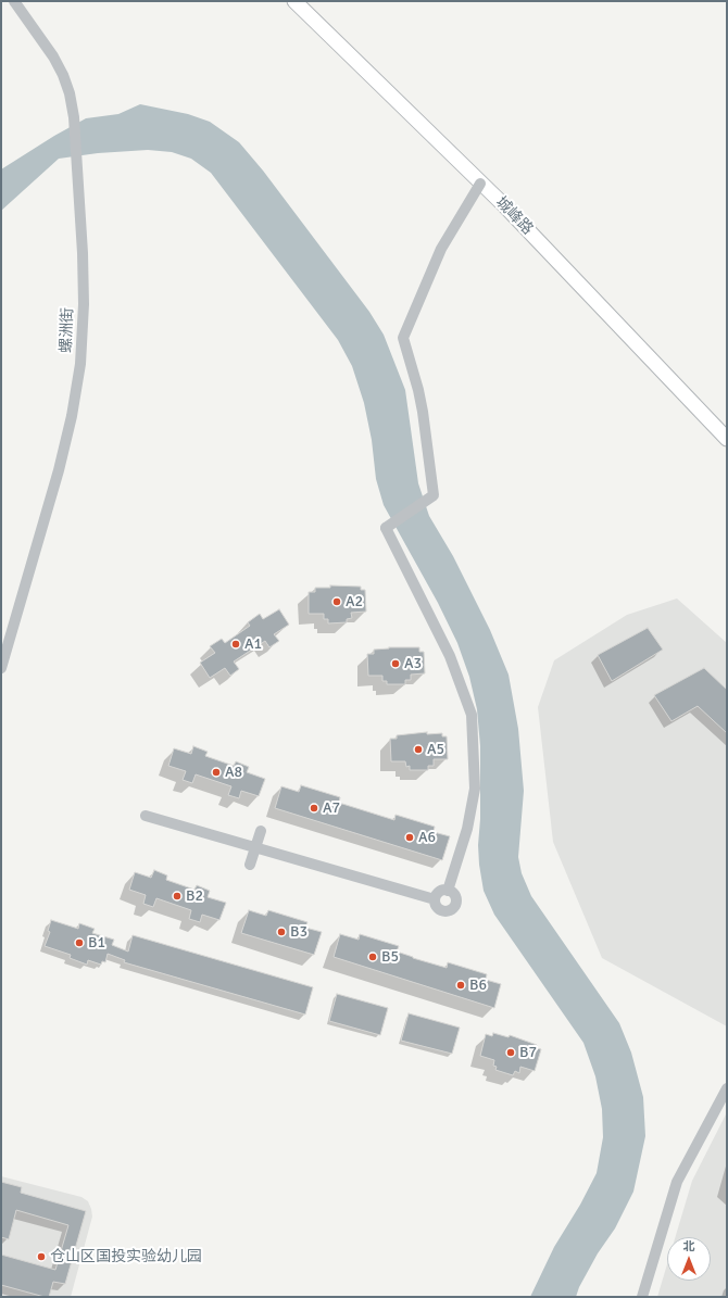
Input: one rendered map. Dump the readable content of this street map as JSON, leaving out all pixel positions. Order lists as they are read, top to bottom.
{
  "streets": {
    "main road": ["城峰路"],
    "street": ["螺洲街"]
  },
  "places": [
    "A2",
    "A1",
    "A3",
    "A5",
    "A8",
    "A7",
    "A6",
    "B2",
    "B3",
    "B1",
    "B5",
    "B6",
    "B7",
    "仓山区国投实验幼儿园"
  ],
  "north": "top"
}
